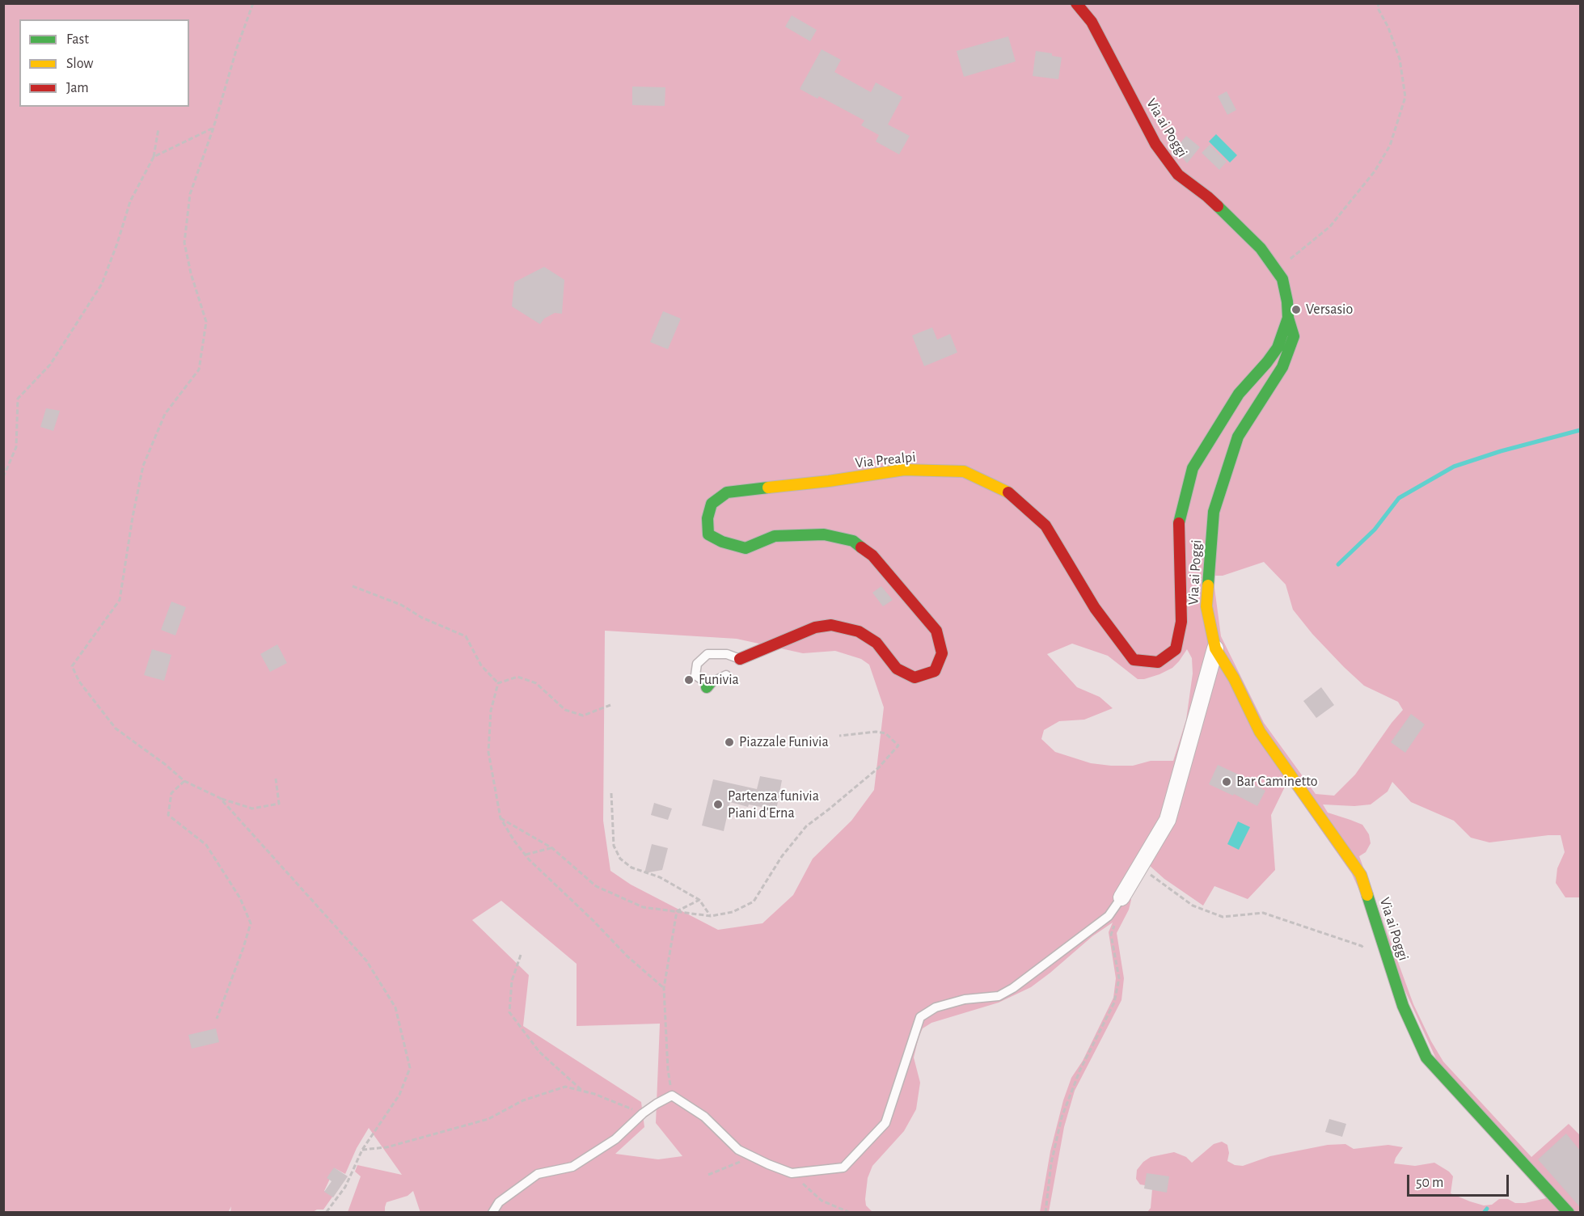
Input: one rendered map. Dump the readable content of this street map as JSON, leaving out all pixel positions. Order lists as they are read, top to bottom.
{
  "streets": {
    "street": ["Via ai Poggi", "Via Prealpi"]
  },
  "crossings": [
    ["Via ai Poggi", "Via Prealpi"]
  ],
  "places": [
    "Versasio",
    "Funivia",
    "Piazzale Funivia",
    "Bar Caminetto",
    "Partenza funivia Piani d'Erna"
  ],
  "legend": ["Fast", "Slow", "Jam"],
  "scale_bar": "50 m"
}
